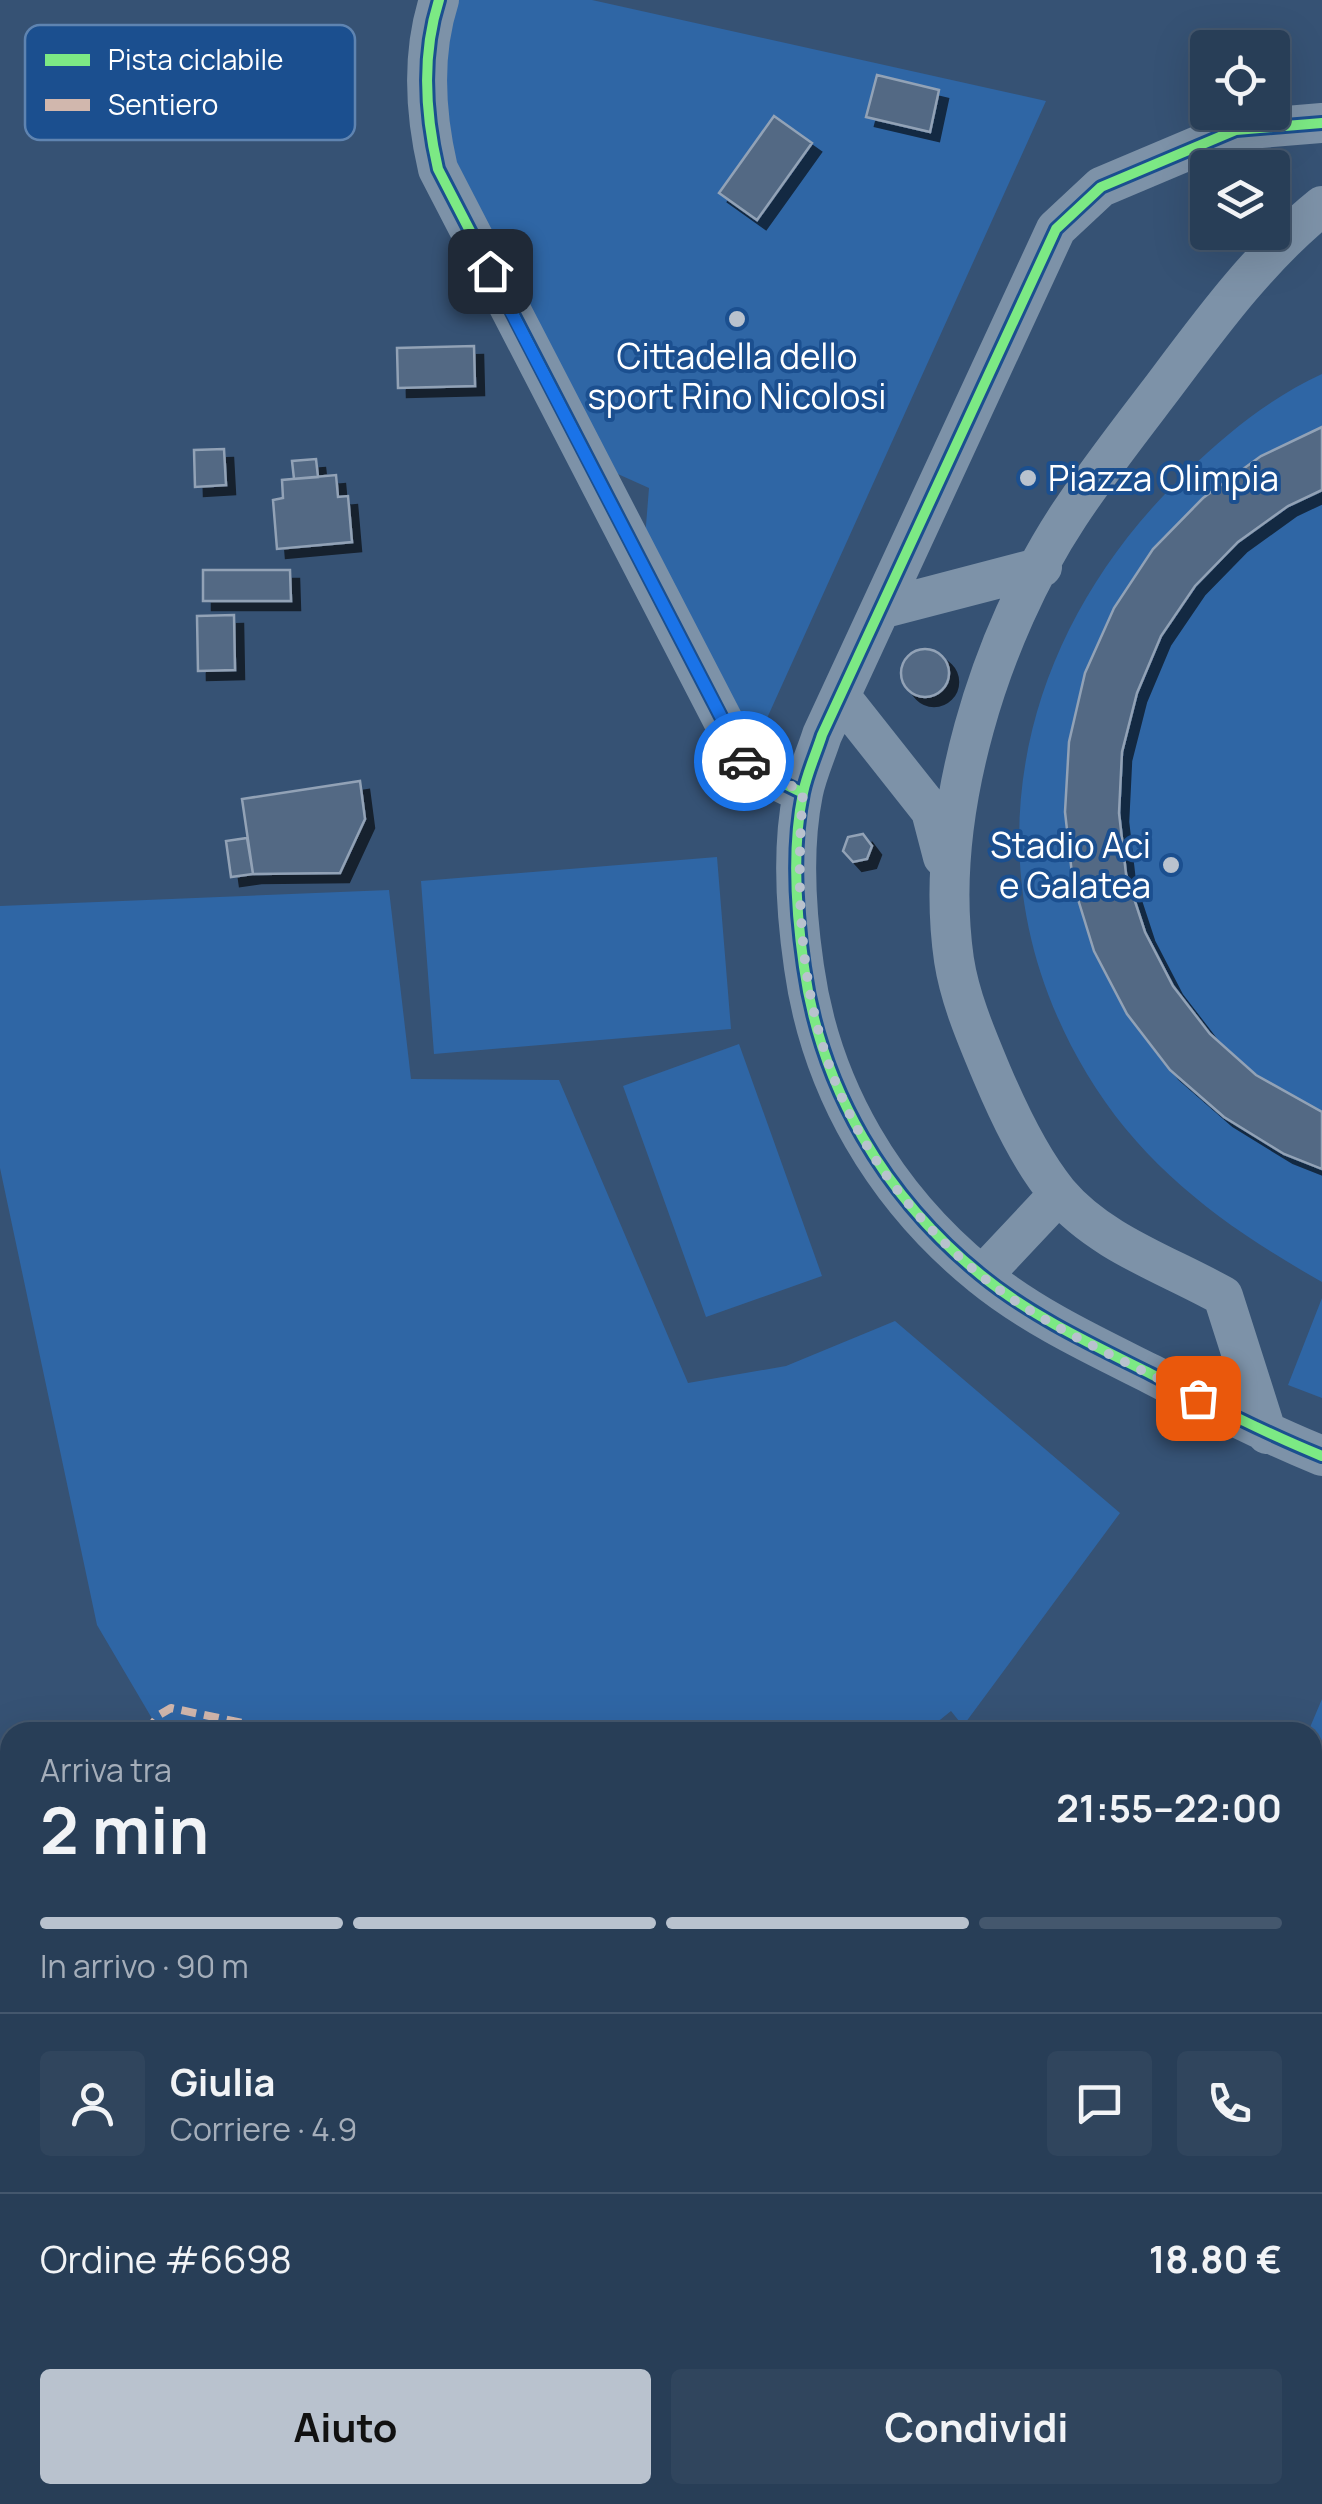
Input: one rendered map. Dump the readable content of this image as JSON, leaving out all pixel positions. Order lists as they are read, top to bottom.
{
  "places": ["Cittadella dello sport Rino Nicolosi", "Piazza Olimpia", "Stadio Aci e Galatea"],
  "legend": ["Pista ciclabile", "Sentiero"],
  "page": {
    "heading": ["2 min", "Arriva tra", "21:55–22:00"],
    "panel": [
      "Giulia",
      "Corriere · 4.9",
      "Ordine #6698",
      "18.80 €"
    ],
    "bar": "In arrivo · 90 m",
    "buttons": ["Aiuto", "Condividi"]
  }
}
